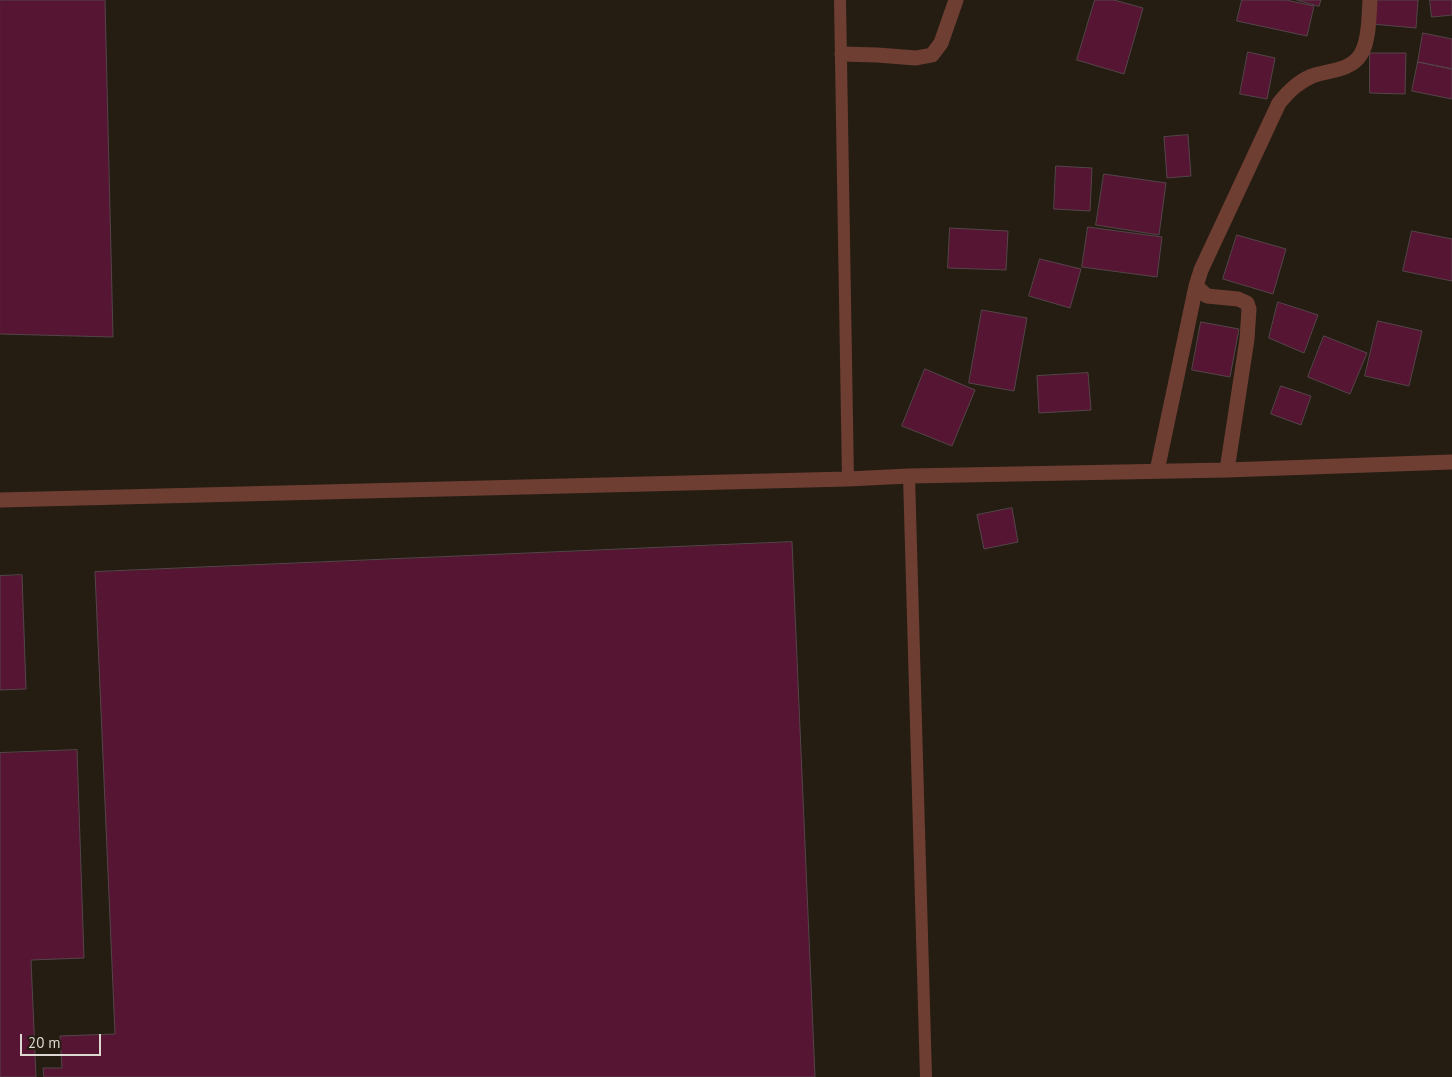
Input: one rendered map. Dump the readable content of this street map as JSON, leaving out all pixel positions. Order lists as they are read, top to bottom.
{
  "scale_bar": "20 m"
}
